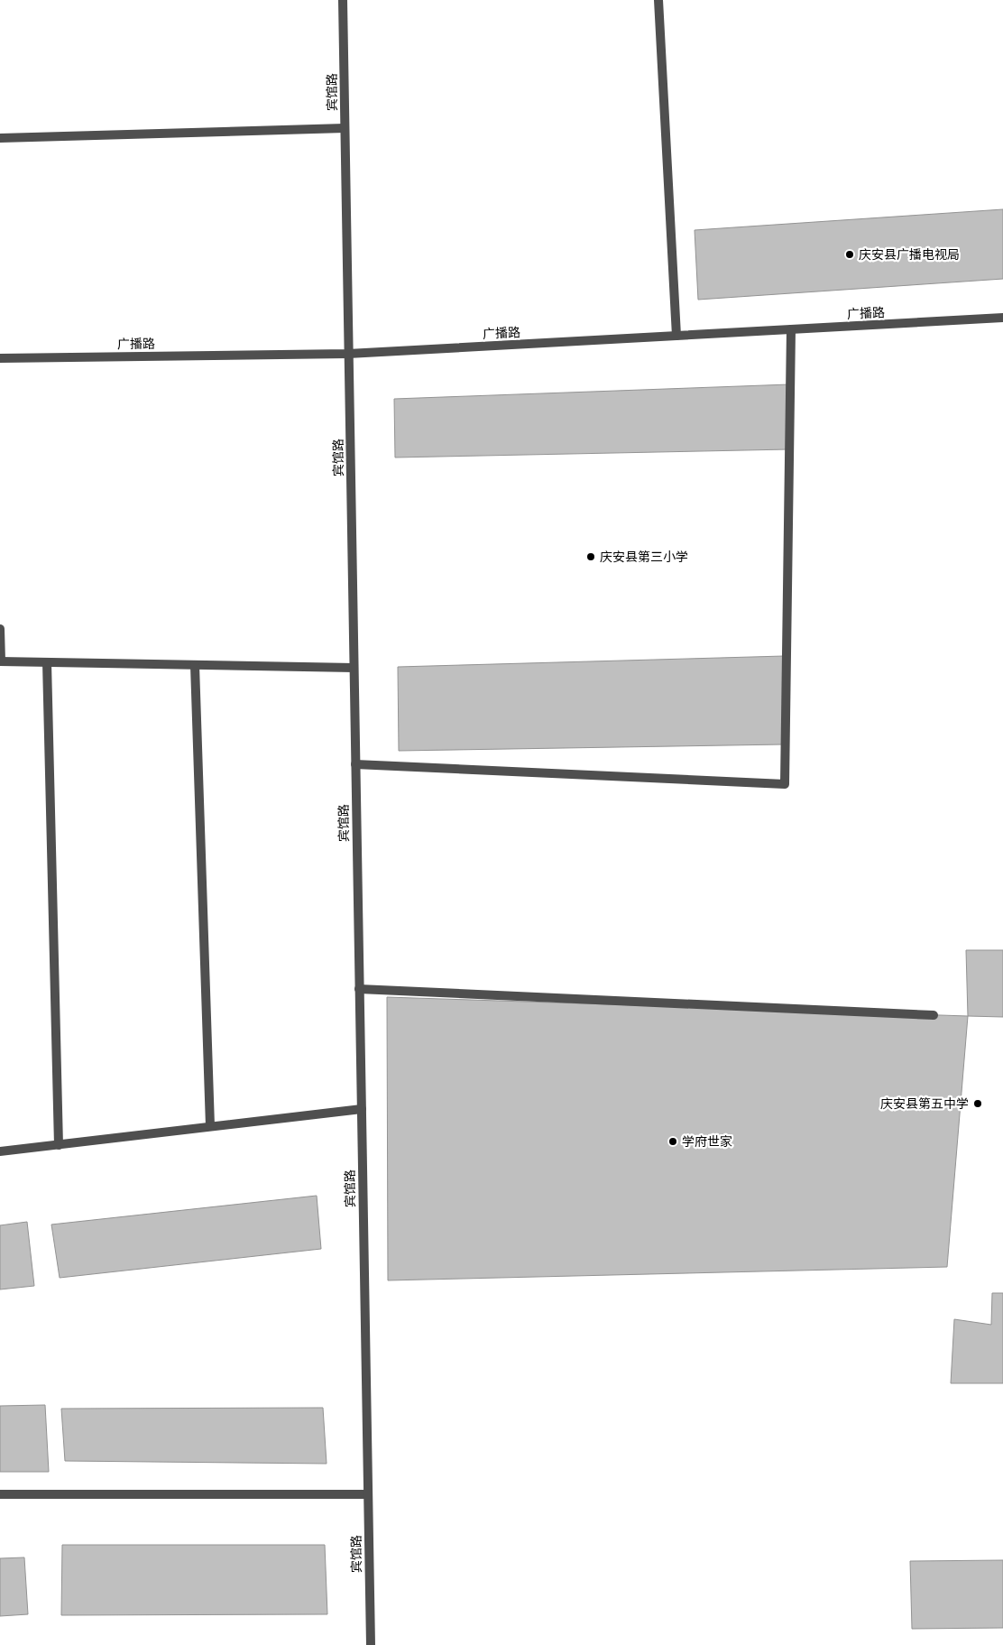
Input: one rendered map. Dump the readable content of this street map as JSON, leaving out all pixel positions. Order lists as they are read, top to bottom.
{
  "streets": {
    "street": ["宾馆路", "广播路"]
  },
  "crossings": [
    ["宾馆路", "广播路"]
  ],
  "places": [
    "庆安县广播电视局",
    "庆安县第三小学",
    "庆安县第五中学",
    "学府世家"
  ]
}
